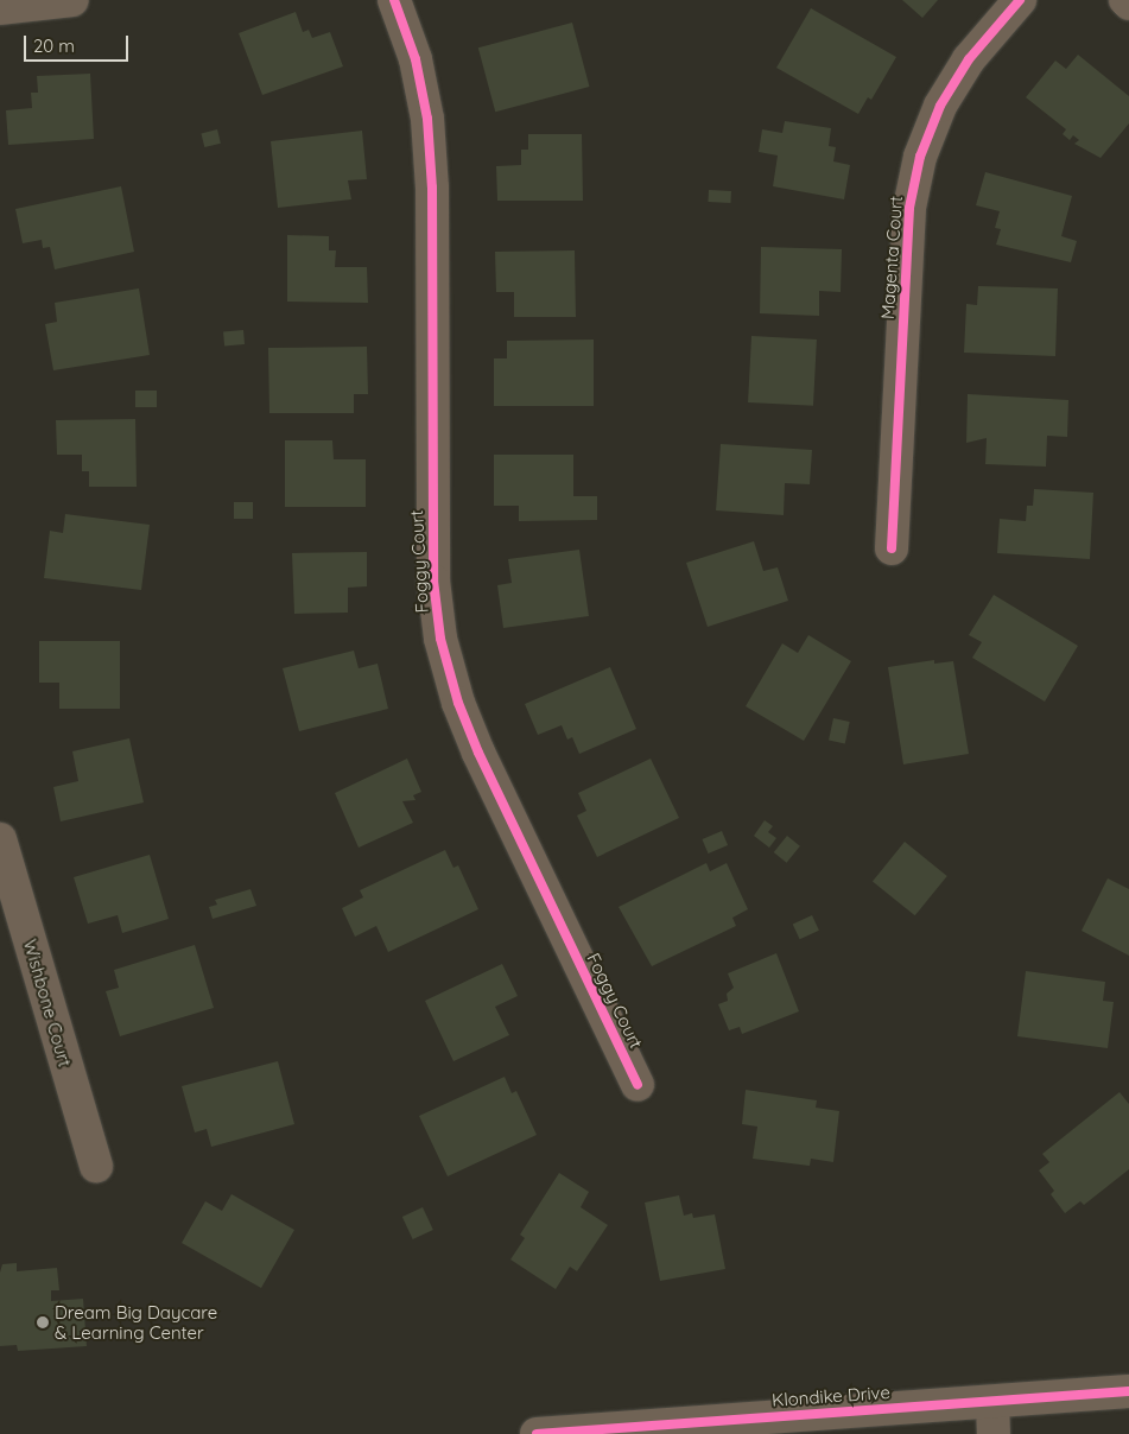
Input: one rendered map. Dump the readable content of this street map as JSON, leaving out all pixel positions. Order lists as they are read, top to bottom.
{
  "streets": {
    "street": [
      "Magenta Court",
      "Foggy Court",
      "Wishbone Court",
      "Klondike Drive"
    ]
  },
  "places": ["Dream Big Daycare & Learning Center"],
  "scale_bar": "20 m"
}
